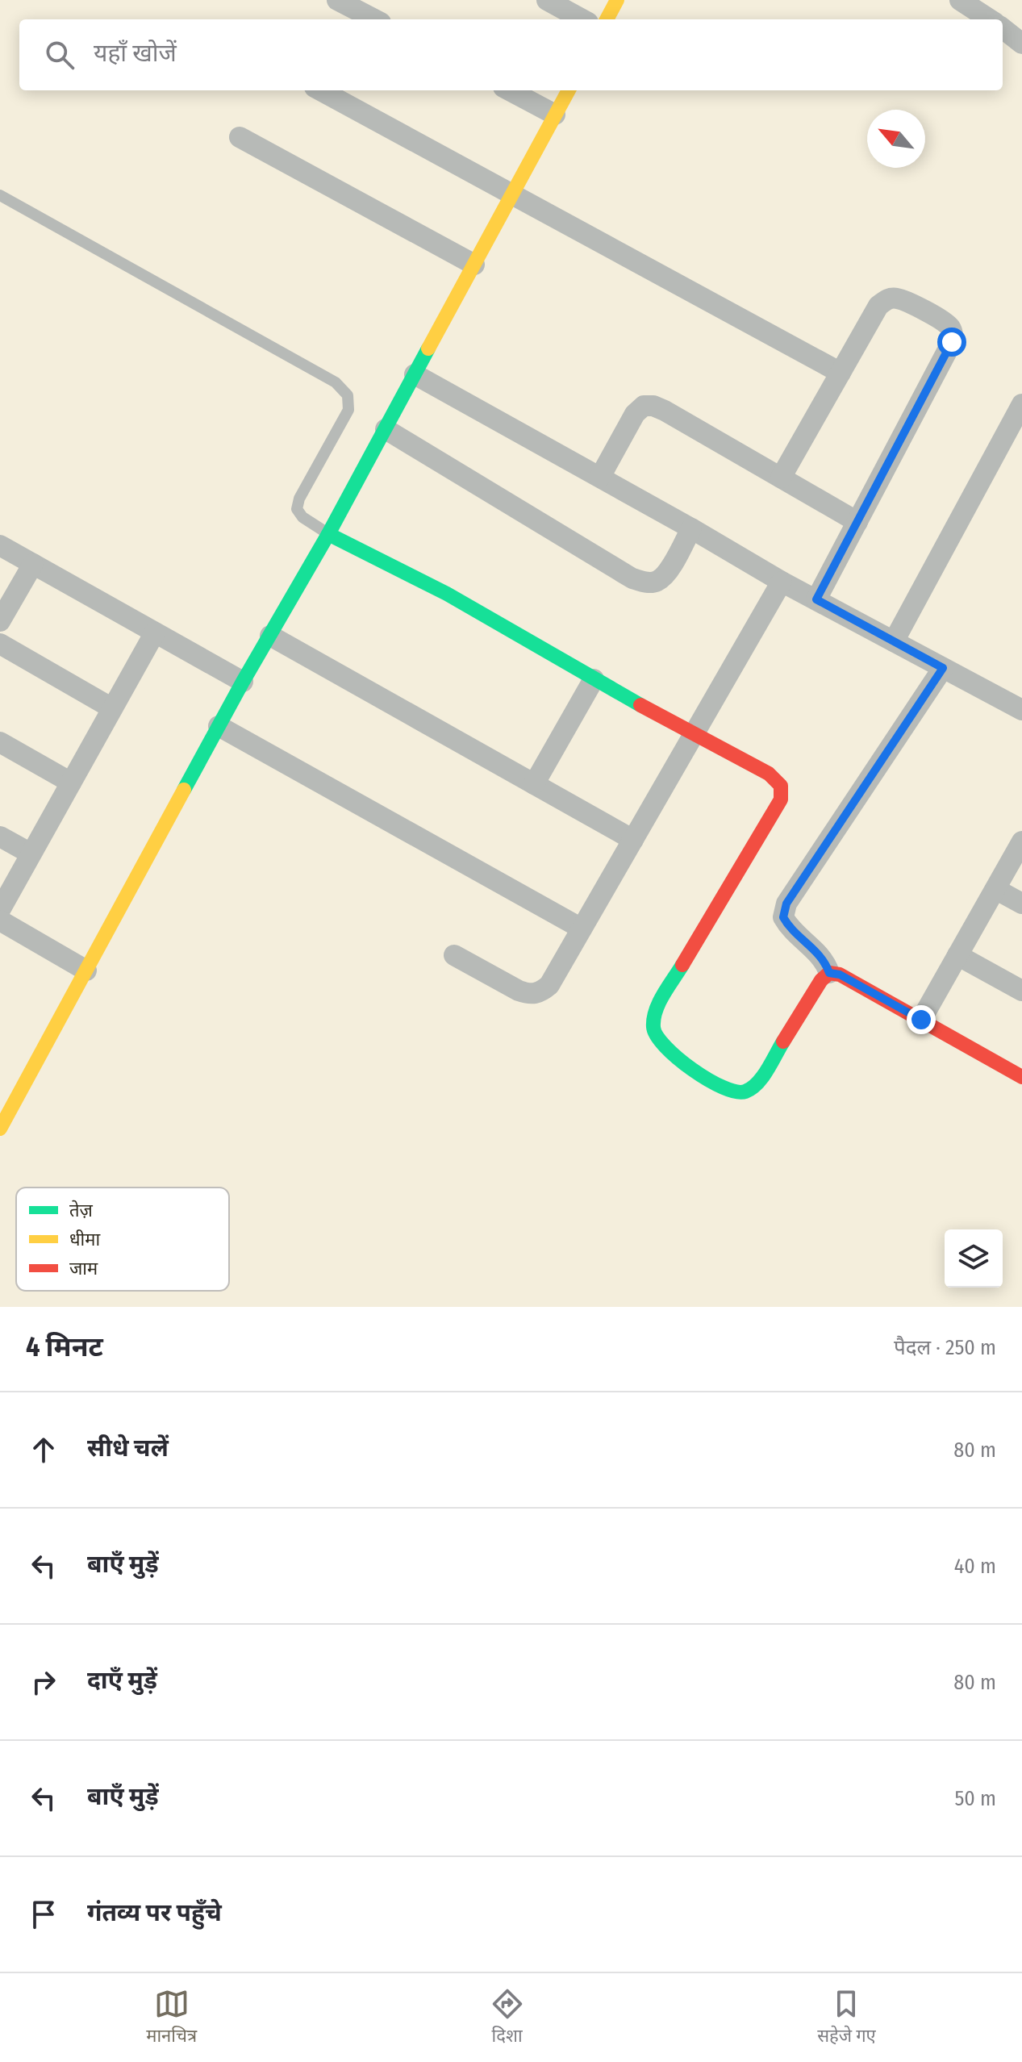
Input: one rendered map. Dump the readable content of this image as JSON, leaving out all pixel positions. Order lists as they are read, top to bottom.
{
  "legend": ["तेज़", "धीमा", "जाम"],
  "north": "top left",
  "page": {
    "search": "यहाँ खोजें",
    "heading": ["4 मिनट", "पैदल · 250 m"],
    "list": [
      ["सीधे चलें", "80 m"],
      ["बाएँ मुड़ें", "40 m"],
      ["दाएँ मुड़ें", "80 m"],
      ["बाएँ मुड़ें", "50 m"],
      "गंतव्य पर पहुँचे"
    ],
    "nav": ["मानचित्र", "दिशा", "सहेजे गए"]
  }
}
